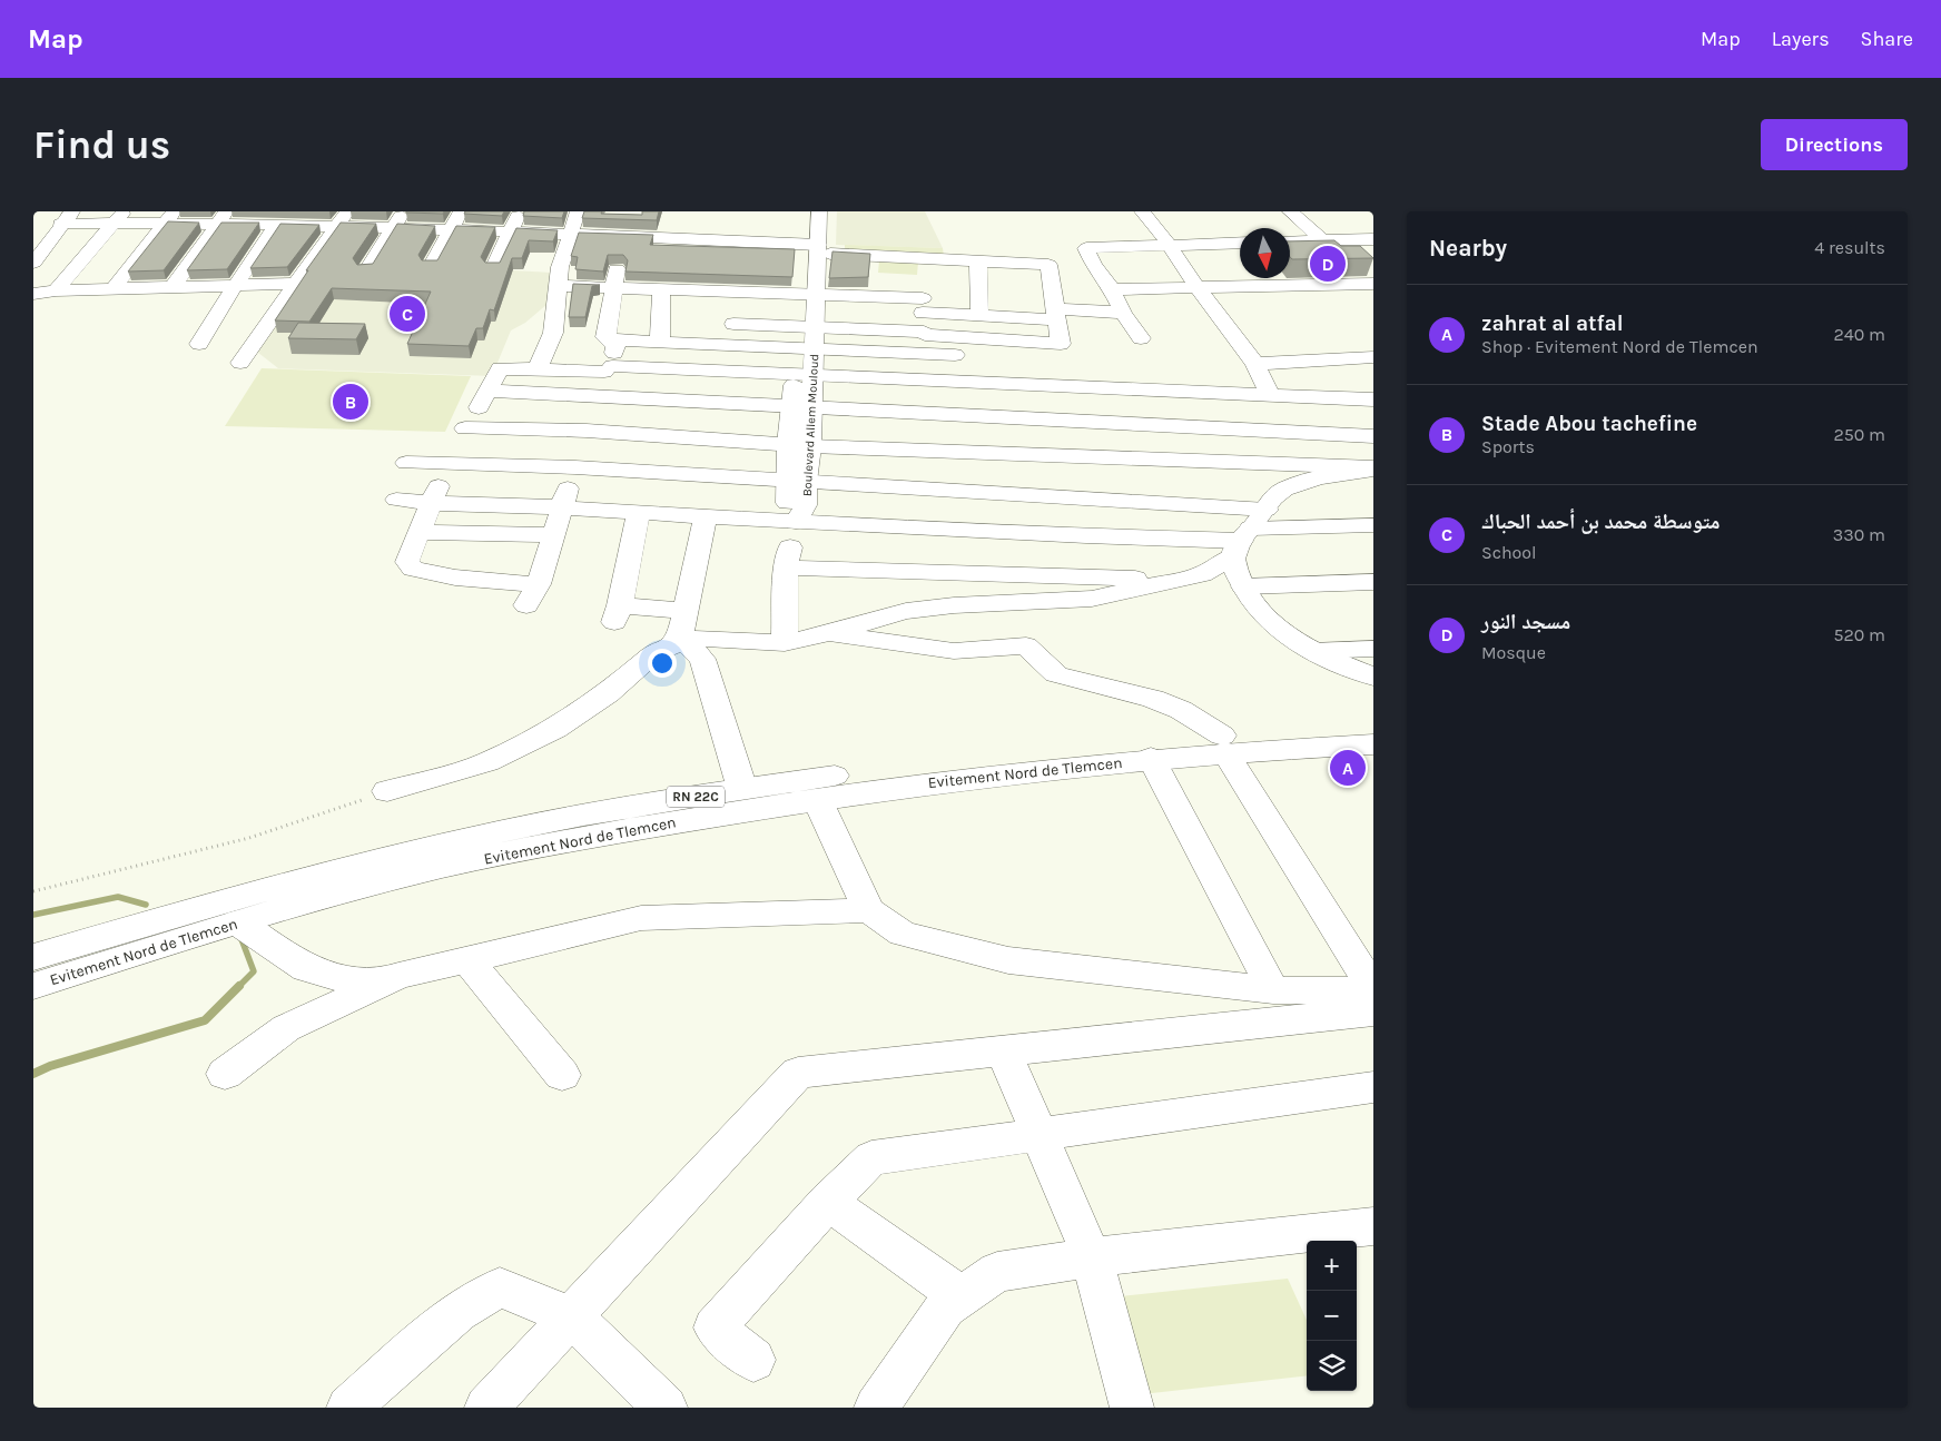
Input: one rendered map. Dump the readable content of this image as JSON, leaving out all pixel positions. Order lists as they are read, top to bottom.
{
  "streets": {
    "main road": ["Boulevard Allem Mouloud", "Evitement Nord de Tlemcen", "RN 22C"]
  },
  "north": "bottom",
  "page": {
    "header": "Map",
    "nav": ["Map", "Layers", "Share"],
    "buttons": "Directions",
    "title": "Find us",
    "heading": ["Nearby", "4 results"],
    "pins": [
      "D",
      "C",
      "B",
      "A"
    ],
    "list": [
      {
        "mark": "A",
        "name": "zahrat al atfal",
        "note": "Shop · Evitement Nord de Tlemcen",
        "value": "240 m"
      },
      {
        "mark": "B",
        "name": "Stade Abou tachefine",
        "note": "Sports",
        "value": "250 m"
      },
      {
        "mark": "C",
        "name": "متوسطة محمد بن أحمد الحباك",
        "note": "School",
        "value": "330 m"
      },
      {
        "mark": "D",
        "name": "مسجد النور",
        "note": "Mosque",
        "value": "520 m"
      }
    ],
    "map_buttons": ["+", "−"]
  }
}
